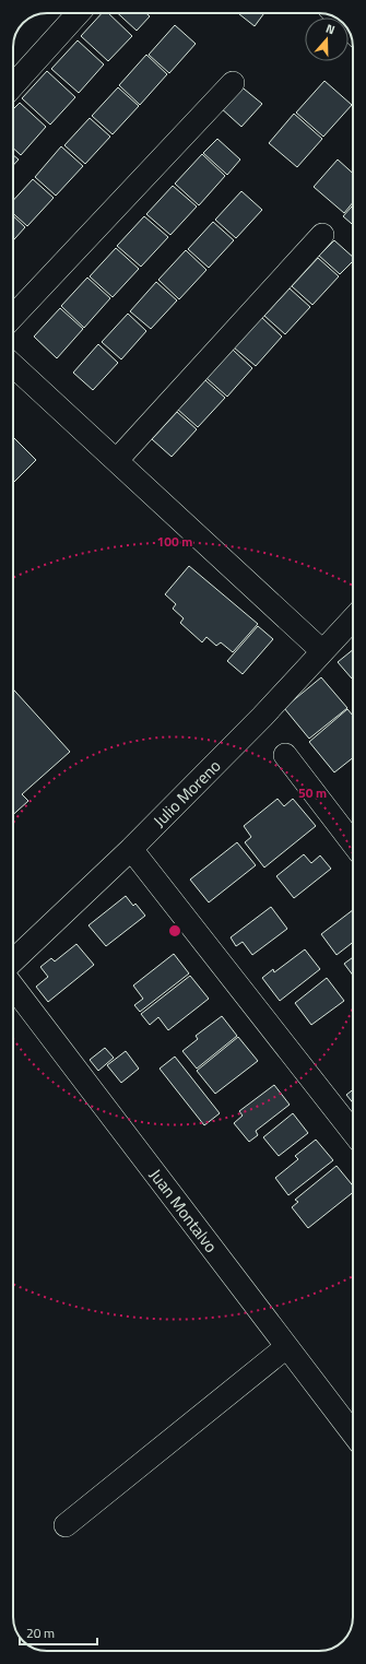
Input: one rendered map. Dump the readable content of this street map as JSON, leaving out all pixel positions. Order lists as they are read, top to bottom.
{
  "streets": {
    "street": ["Julio Moreno", "Juan Montalvo"]
  },
  "scale_bar": "20 m",
  "north": "top",
  "rings": ["100 m", "50 m"]
}
